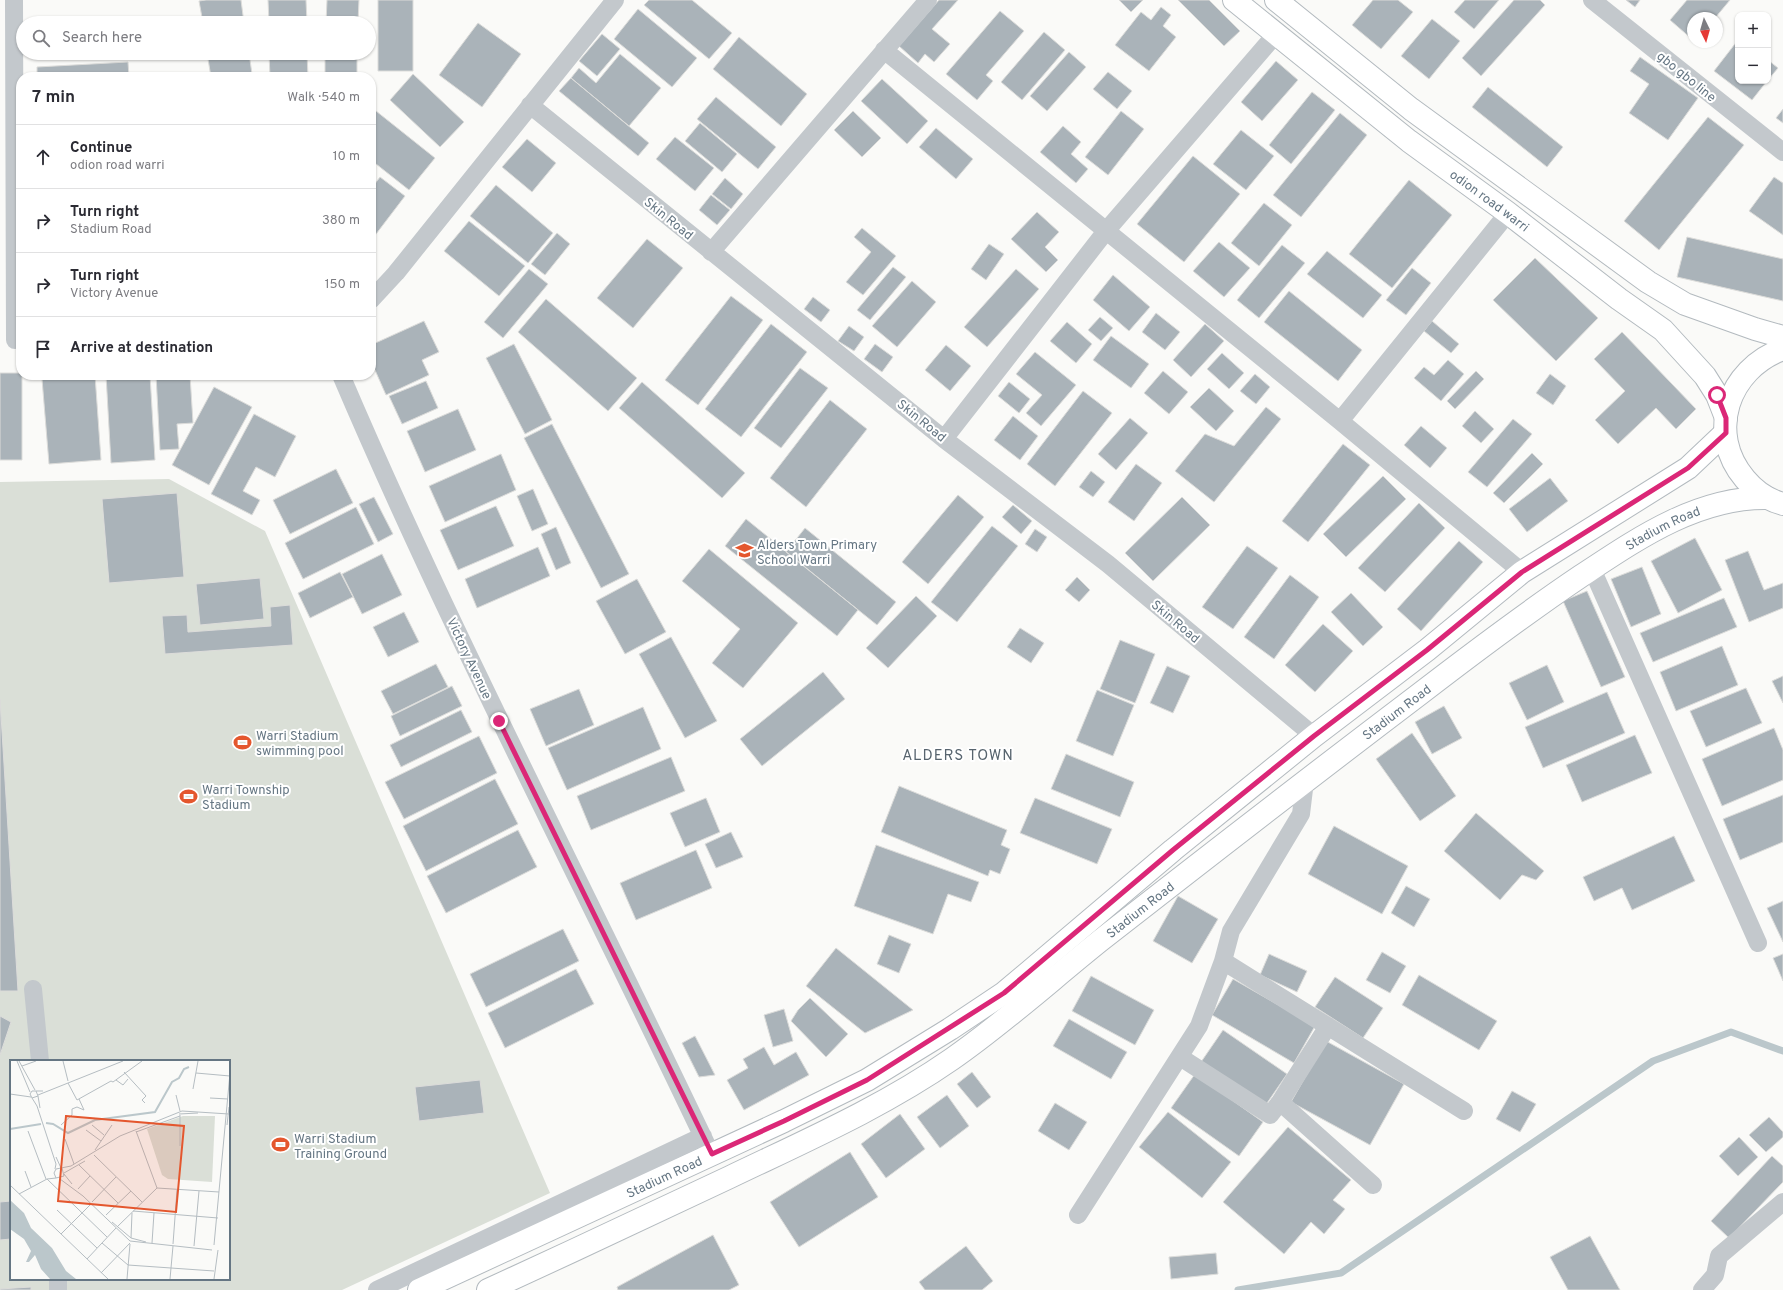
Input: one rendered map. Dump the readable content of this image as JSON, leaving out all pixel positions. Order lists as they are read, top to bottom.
{
  "streets": {
    "main road": ["odion road warri", "Stadium Road"],
    "street": ["gbo gbo line", "Skin Road", "Victory Avenue"]
  },
  "crossings": [
    ["odion road warri", "Stadium Road"],
    ["Skin Road", "Stadium Road"],
    ["Stadium Road", "Victory Avenue"]
  ],
  "districts": ["ALDERS TOWN"],
  "places": {
    "school or university": ["Alders Town Primary School Warri"],
    "sports": ["Warri Stadium swimming pool", "Warri Township Stadium", "Warri Stadium Training Ground"]
  },
  "north": "bottom",
  "page": {
    "map_buttons": ["+", "−"],
    "search": "Search here",
    "heading": ["7 min", "Walk · 540 m"],
    "list": [
      ["Continue", "odion road warri", "10 m"],
      ["Turn right", "Stadium Road", "380 m"],
      ["Turn right", "Victory Avenue", "150 m"],
      "Arrive at destination"
    ]
  }
}
